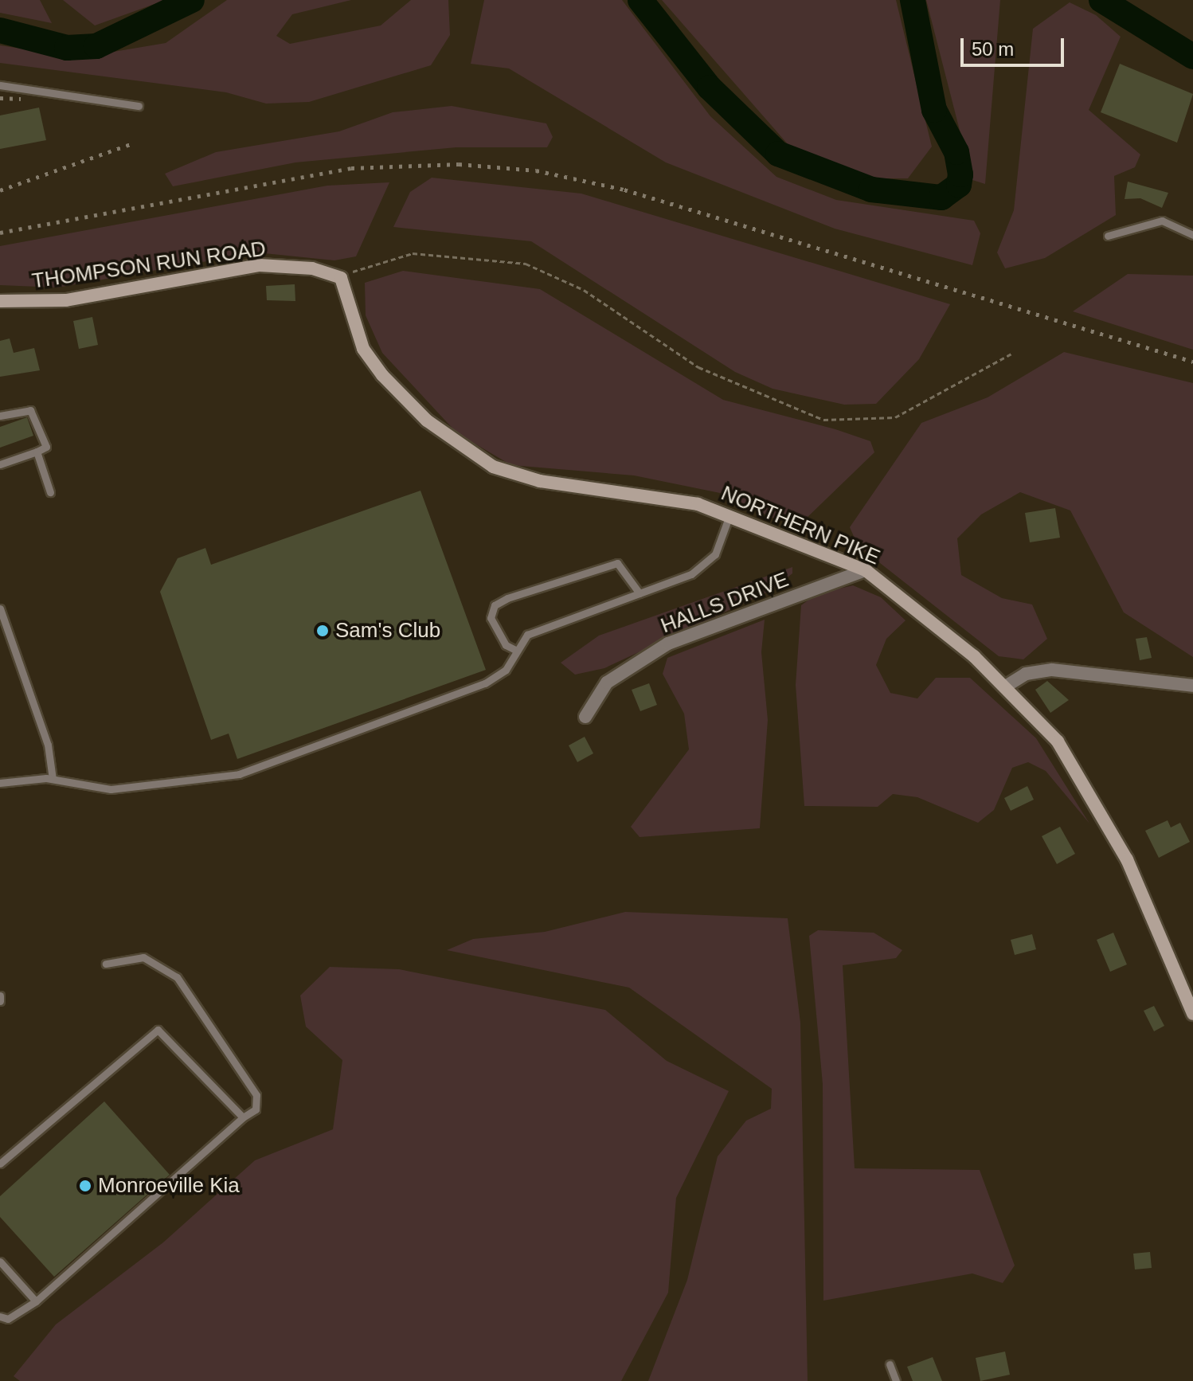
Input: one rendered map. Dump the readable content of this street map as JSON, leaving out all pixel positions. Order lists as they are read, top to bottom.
{
  "streets": {
    "street": ["THOMPSON RUN ROAD", "NORTHERN PIKE", "HALLS DRIVE"]
  },
  "crossings": [
    ["THOMPSON RUN ROAD", "NORTHERN PIKE"],
    ["NORTHERN PIKE", "HALLS DRIVE"]
  ],
  "places": ["Sam's Club", "Monroeville Kia"],
  "scale_bar": "50 m"
}
